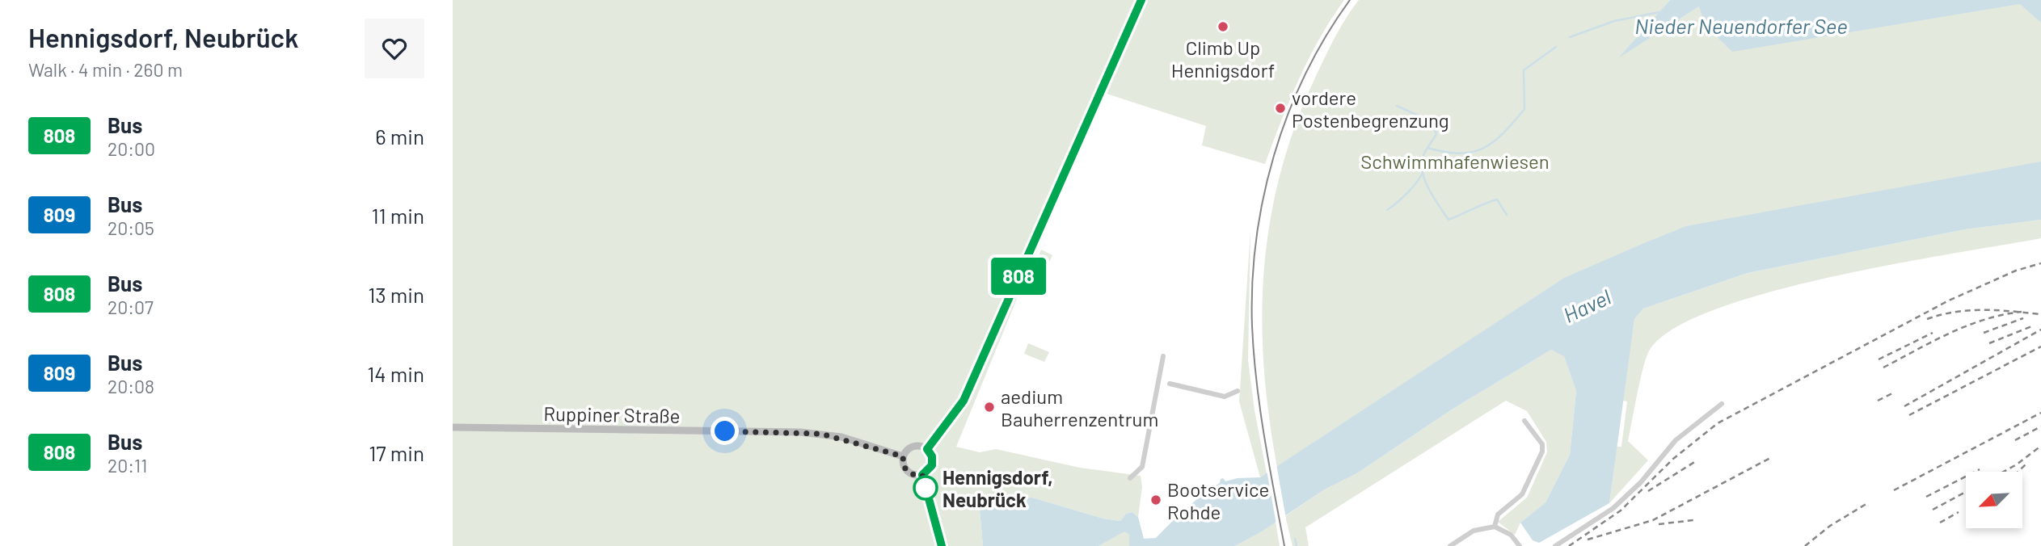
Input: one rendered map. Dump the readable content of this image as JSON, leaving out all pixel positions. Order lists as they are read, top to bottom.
{
  "streets": {
    "main road": ["Ruppiner Straße"]
  },
  "water": ["Nieder Neuendorfer See", "Havel"],
  "parks": ["Schwimmhafenwiesen"],
  "places": [
    "Climb Up Hennigsdorf",
    "vordere Postenbegrenzung",
    "aedium Bauherrenzentrum",
    "Hennigsdorf, Neubrück",
    "Bootservice Rohde"
  ],
  "lines": ["bus line 808"],
  "north": "bottom left",
  "page": {
    "heading": ["Hennigsdorf, Neubrück", "Walk · 4 min · 260 m"],
    "on_map": "808",
    "list": [
      {
        "mark": "808",
        "name": "Bus",
        "note": "20:00",
        "value": "6 min"
      },
      {
        "mark": "809",
        "name": "Bus",
        "note": "20:05",
        "value": "11 min"
      },
      {
        "mark": "808",
        "name": "Bus",
        "note": "20:07",
        "value": "13 min"
      },
      {
        "mark": "809",
        "name": "Bus",
        "note": "20:08",
        "value": "14 min"
      },
      {
        "mark": "808",
        "name": "Bus",
        "note": "20:11",
        "value": "17 min"
      }
    ]
  }
}
